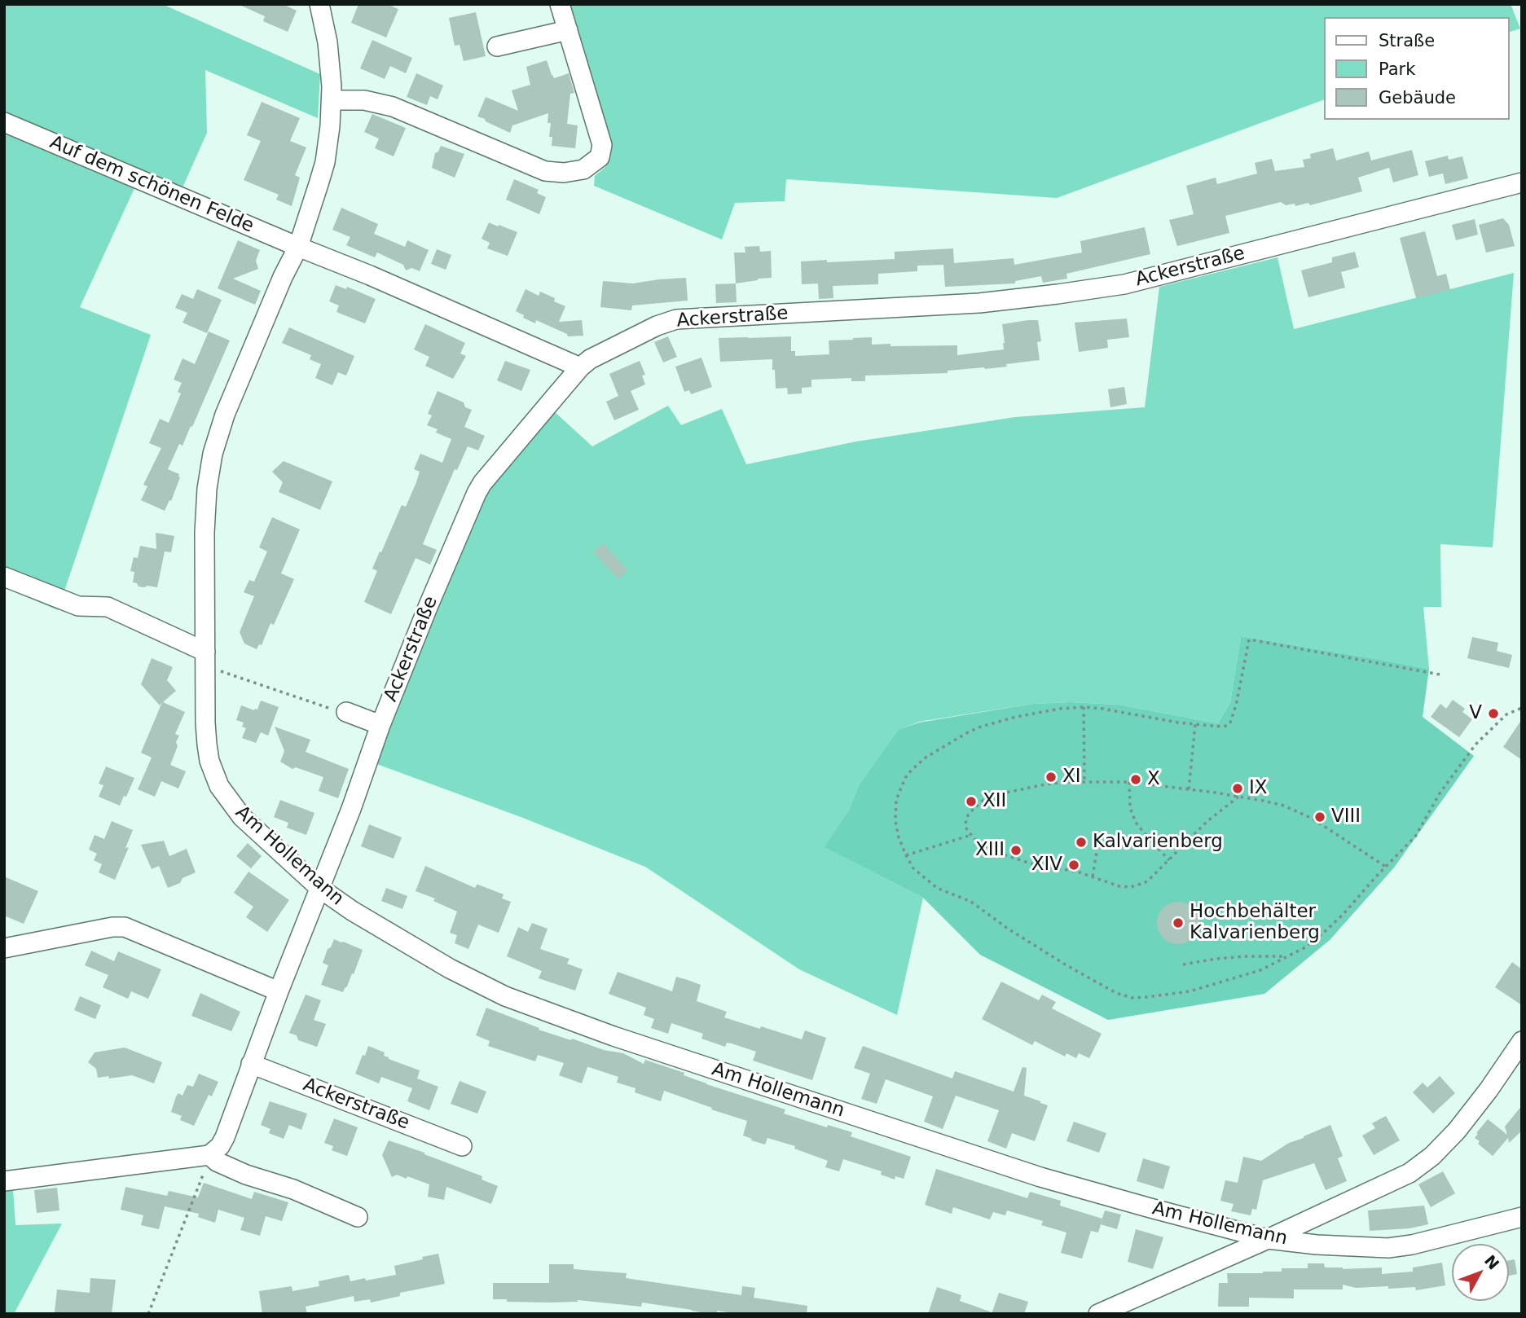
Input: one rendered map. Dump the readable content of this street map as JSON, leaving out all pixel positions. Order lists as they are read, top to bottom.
{
  "streets": {
    "street": ["Auf dem schönen Felde", "Ackerstraße", "Am Hollemann"]
  },
  "crossings": [
    ["Auf dem schönen Felde", "Ackerstraße"],
    ["Ackerstraße", "Am Hollemann"]
  ],
  "places": [
    "V",
    "XI",
    "X",
    "IX",
    "XII",
    "VIII",
    "Kalvarienberg",
    "XIII",
    "XIV",
    "Hochbehälter Kalvarienberg"
  ],
  "legend": ["Straße", "Park", "Gebäude"],
  "north": "top right"
}
